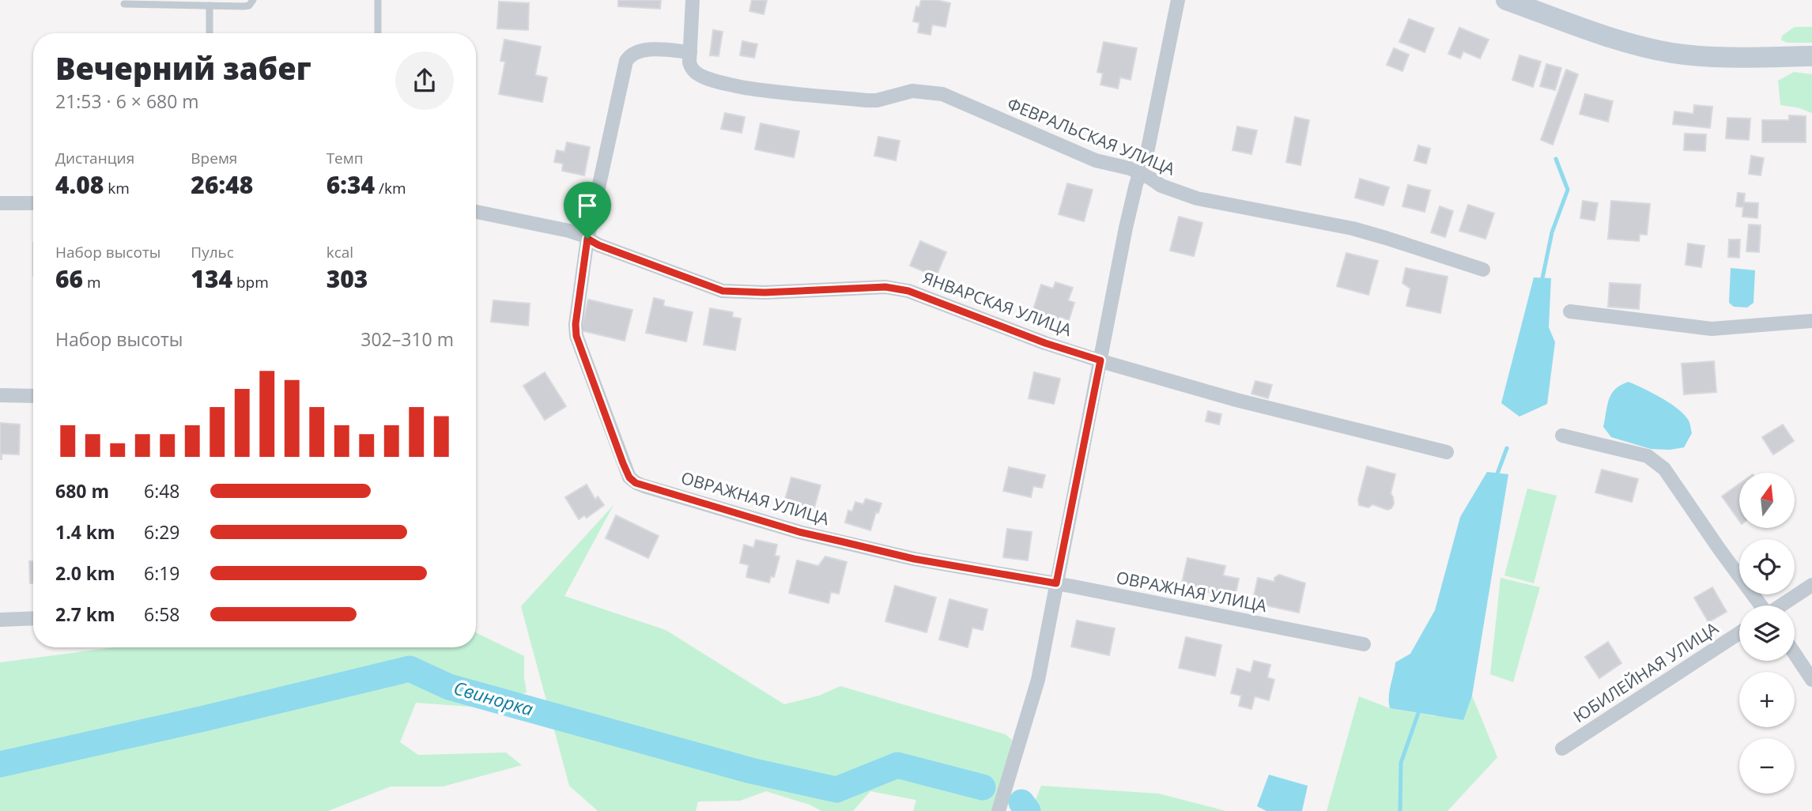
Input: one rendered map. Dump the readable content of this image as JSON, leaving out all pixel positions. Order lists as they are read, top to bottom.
{
  "streets": {
    "street": [
      "ФЕВРАЛЬСКАЯ УЛИЦА",
      "ЯНВАРСКАЯ УЛИЦА",
      "ОВРАЖНАЯ УЛИЦА",
      "ЮБИЛЕЙНАЯ УЛИЦА"
    ]
  },
  "crossings": [
    ["ФЕВРАЛЬСКАЯ УЛИЦА", "ОВРАЖНАЯ УЛИЦА"],
    ["ЯНВАРСКАЯ УЛИЦА", "ОВРАЖНАЯ УЛИЦА"]
  ],
  "water": ["Свинорка"],
  "north": "top",
  "page": {
    "heading": ["Вечерний забег", "21:53 · 6 × 680 m"],
    "stats": [
      ["Дистанция", "4.08 km"],
      ["Время", "26:48"],
      ["Темп", "6:34 /km"],
      ["Набор высоты", "66 m"],
      ["Пульс", "134 bpm"],
      ["kcal", "303"]
    ],
    "chart": ["Набор высоты", "302–310 m"],
    "list": [
      {
        "name": "680 m",
        "note": "6:48"
      },
      {
        "name": "1.4 km",
        "note": "6:29"
      },
      {
        "name": "2.0 km",
        "note": "6:19"
      },
      {
        "name": "2.7 km",
        "note": "6:58"
      }
    ],
    "map_buttons": ["+", "−"]
  }
}
